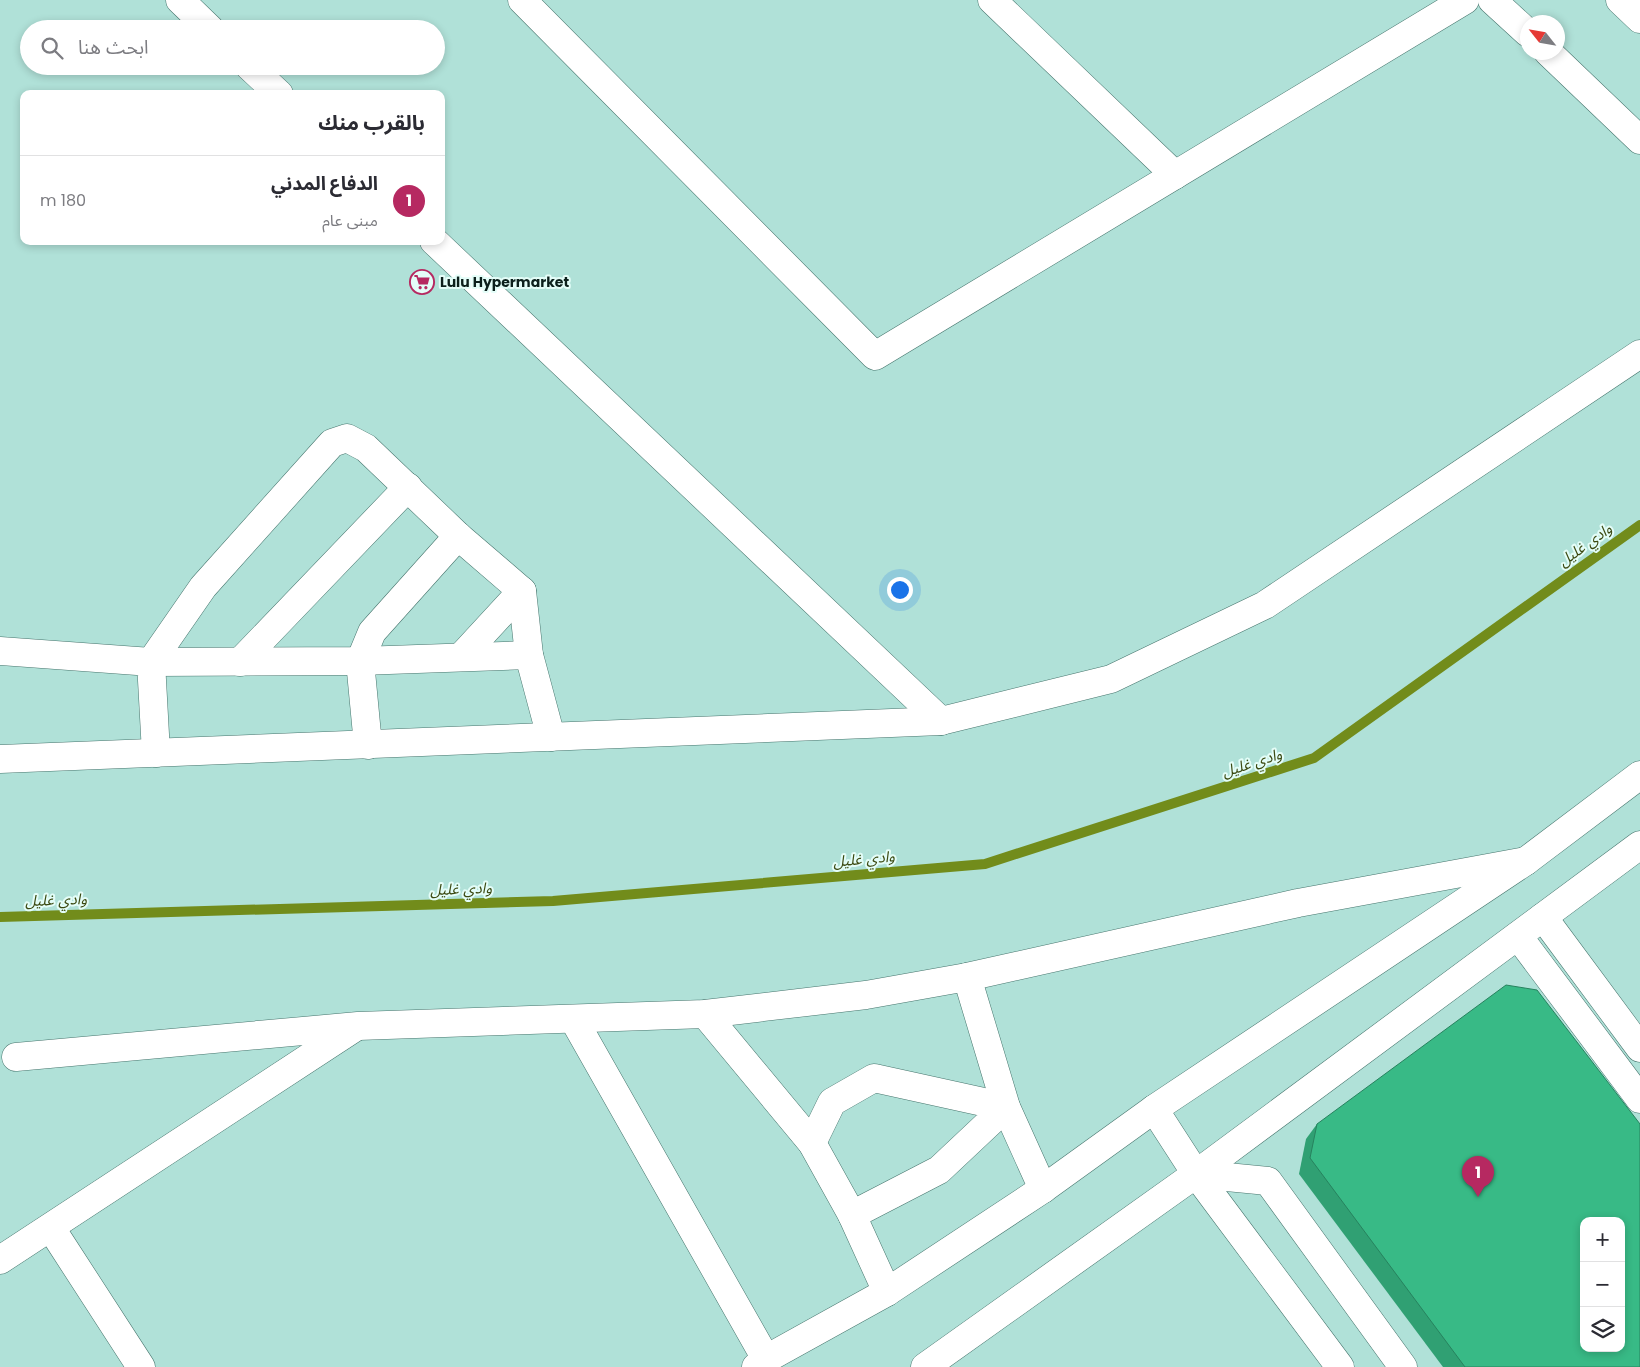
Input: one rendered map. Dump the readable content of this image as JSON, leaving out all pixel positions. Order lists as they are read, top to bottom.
{
  "water": ["وادي غليل"],
  "places": {
    "supermarket": ["Lulu Hypermarket"]
  },
  "north": "top left",
  "page": {
    "search": "ابحث هنا",
    "heading": "بالقرب منك",
    "list": [
      {
        "mark": "1",
        "name": "الدفاع المدني",
        "note": "مبنى عام",
        "value": "180 m"
      }
    ],
    "pins": "1",
    "map_buttons": ["+", "−"]
  }
}
